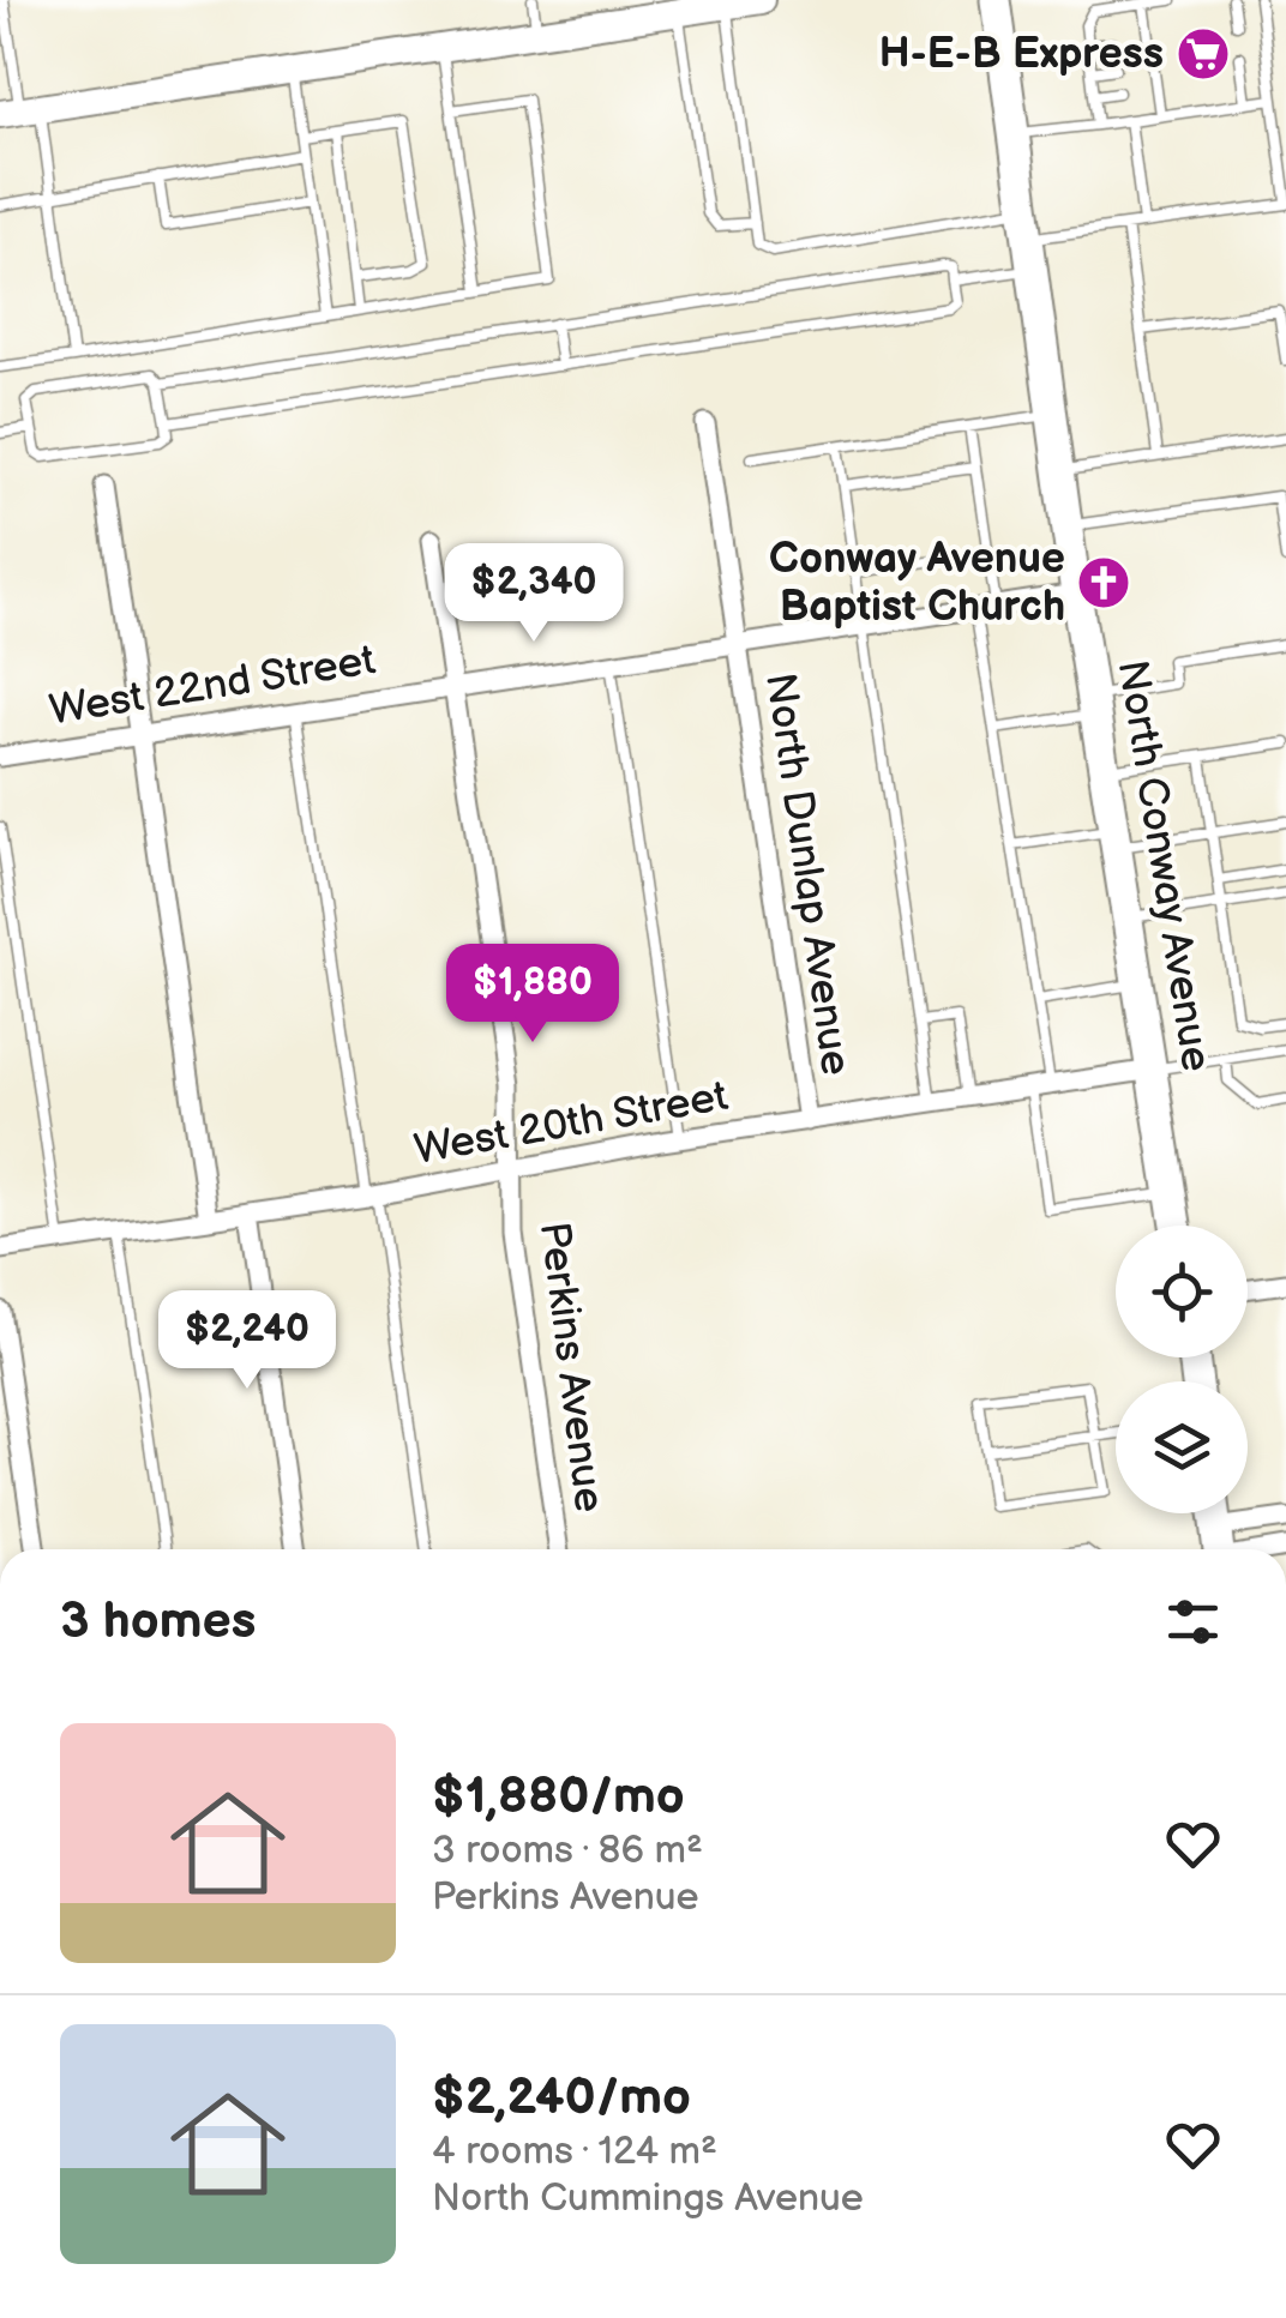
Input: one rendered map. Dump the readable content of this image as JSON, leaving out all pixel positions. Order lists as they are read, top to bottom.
{
  "streets": {
    "main road": ["North Conway Avenue"],
    "street": [
      "West 22nd Street",
      "North Dunlap Avenue",
      "West 20th Street",
      "Perkins Avenue"
    ]
  },
  "crossings": [
    ["West 22nd Street", "North Conway Avenue"],
    ["West 22nd Street", "North Dunlap Avenue"],
    ["West 22nd Street", "Perkins Avenue"],
    ["North Conway Avenue", "West 20th Street"],
    ["North Dunlap Avenue", "West 20th Street"],
    ["West 20th Street", "Perkins Avenue"]
  ],
  "places": {
    "supermarket": ["H-E-B Express"],
    "church": ["Conway Avenue Baptist Church"]
  },
  "page": {
    "price": ["$2,340", "$1,880", "$2,240"],
    "heading": "3 homes",
    "list": [
      {
        "name": "$1,880/mo",
        "note": "3 rooms · 86 m² · Perkins Avenue"
      },
      {
        "name": "$2,240/mo",
        "note": "4 rooms · 124 m² · North Cummings Avenue"
      }
    ]
  }
}
